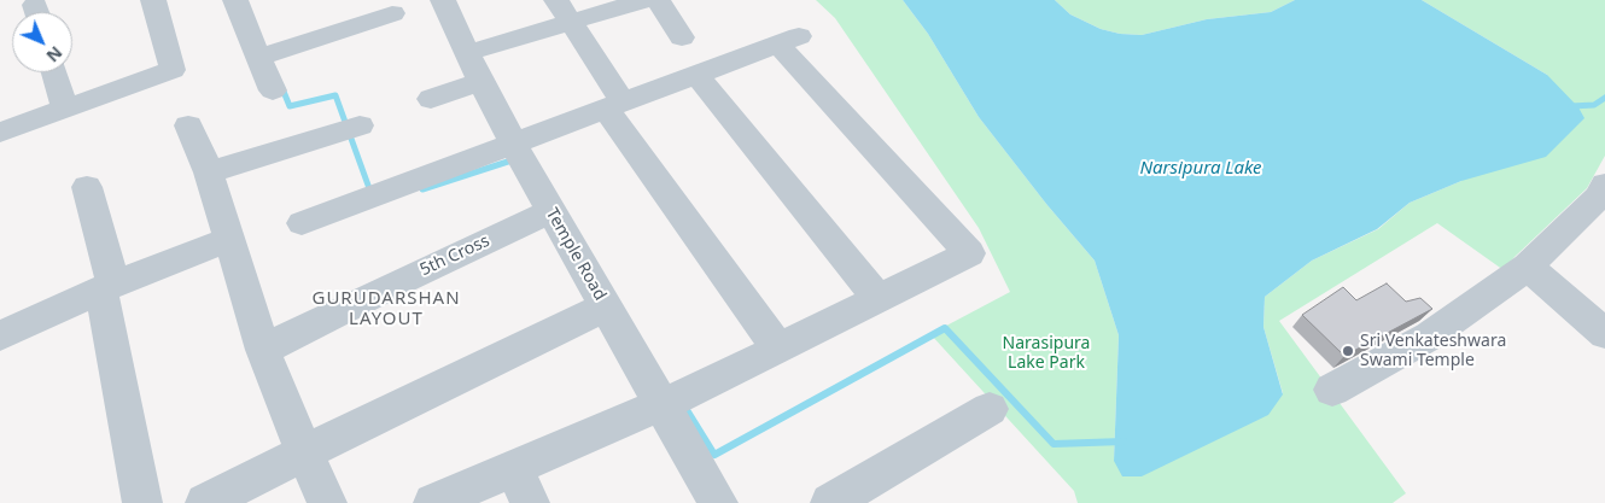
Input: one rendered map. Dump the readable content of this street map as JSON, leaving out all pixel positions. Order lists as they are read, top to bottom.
{
  "streets": {
    "street": ["Temple Road", "5th Cross"]
  },
  "crossings": [
    ["Temple Road", "5th Cross"]
  ],
  "districts": ["GURUDARSHAN LAYOUT"],
  "water": ["Narsipura Lake"],
  "parks": ["Narasipura Lake Park"],
  "places": ["Sri Venkateshwara Swami Temple"],
  "north": "bottom right"
}
